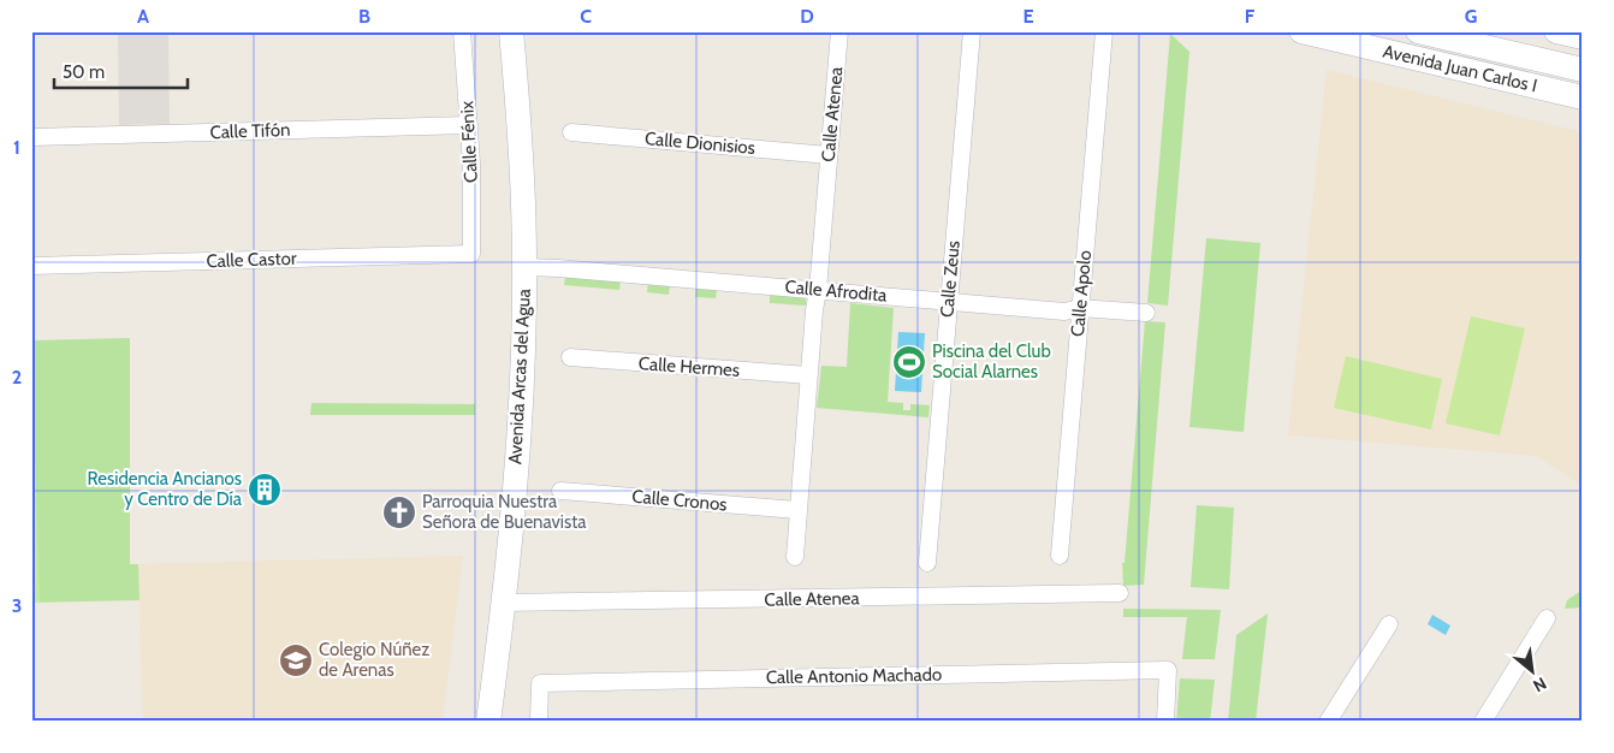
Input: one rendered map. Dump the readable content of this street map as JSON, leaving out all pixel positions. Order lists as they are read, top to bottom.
{
  "streets": {
    "street": [
      "Avenida Juan Carlos I",
      "Calle Atenea",
      "Calle Tifón",
      "Calle Fénix",
      "Calle Dionisios",
      "Calle Castor",
      "Calle Zeus",
      "Calle Afrodita",
      "Calle Apolo",
      "Calle Hermes",
      "Avenida Arcas del Agua",
      "Calle Cronos",
      "Calle Antonio Machado"
    ]
  },
  "crossings": [
    ["Calle Atenea", "Calle Dionisios"],
    ["Calle Atenea", "Calle Afrodita"],
    ["Calle Atenea", "Calle Hermes"],
    ["Calle Atenea", "Avenida Arcas del Agua"],
    ["Calle Atenea", "Calle Cronos"],
    ["Calle Tifón", "Calle Fénix"],
    ["Calle Fénix", "Calle Castor"],
    ["Calle Zeus", "Calle Afrodita"],
    ["Calle Afrodita", "Calle Apolo"],
    ["Calle Afrodita", "Avenida Arcas del Agua"]
  ],
  "places": {
    "sports": ["Piscina del Club Social Alarnes"],
    "building": ["Residencia Ancianos y Centro de Día"],
    "church": ["Parroquia Nuestra Señora de Buenavista"],
    "school or university": ["Colegio Núñez de Arenas"]
  },
  "scale_bar": "50 m",
  "north": "bottom right",
  "grid": {
    "columns": [
      "A",
      "B",
      "C",
      "D",
      "E",
      "F",
      "G"
    ],
    "rows": ["1", "2", "3"]
  }
}
